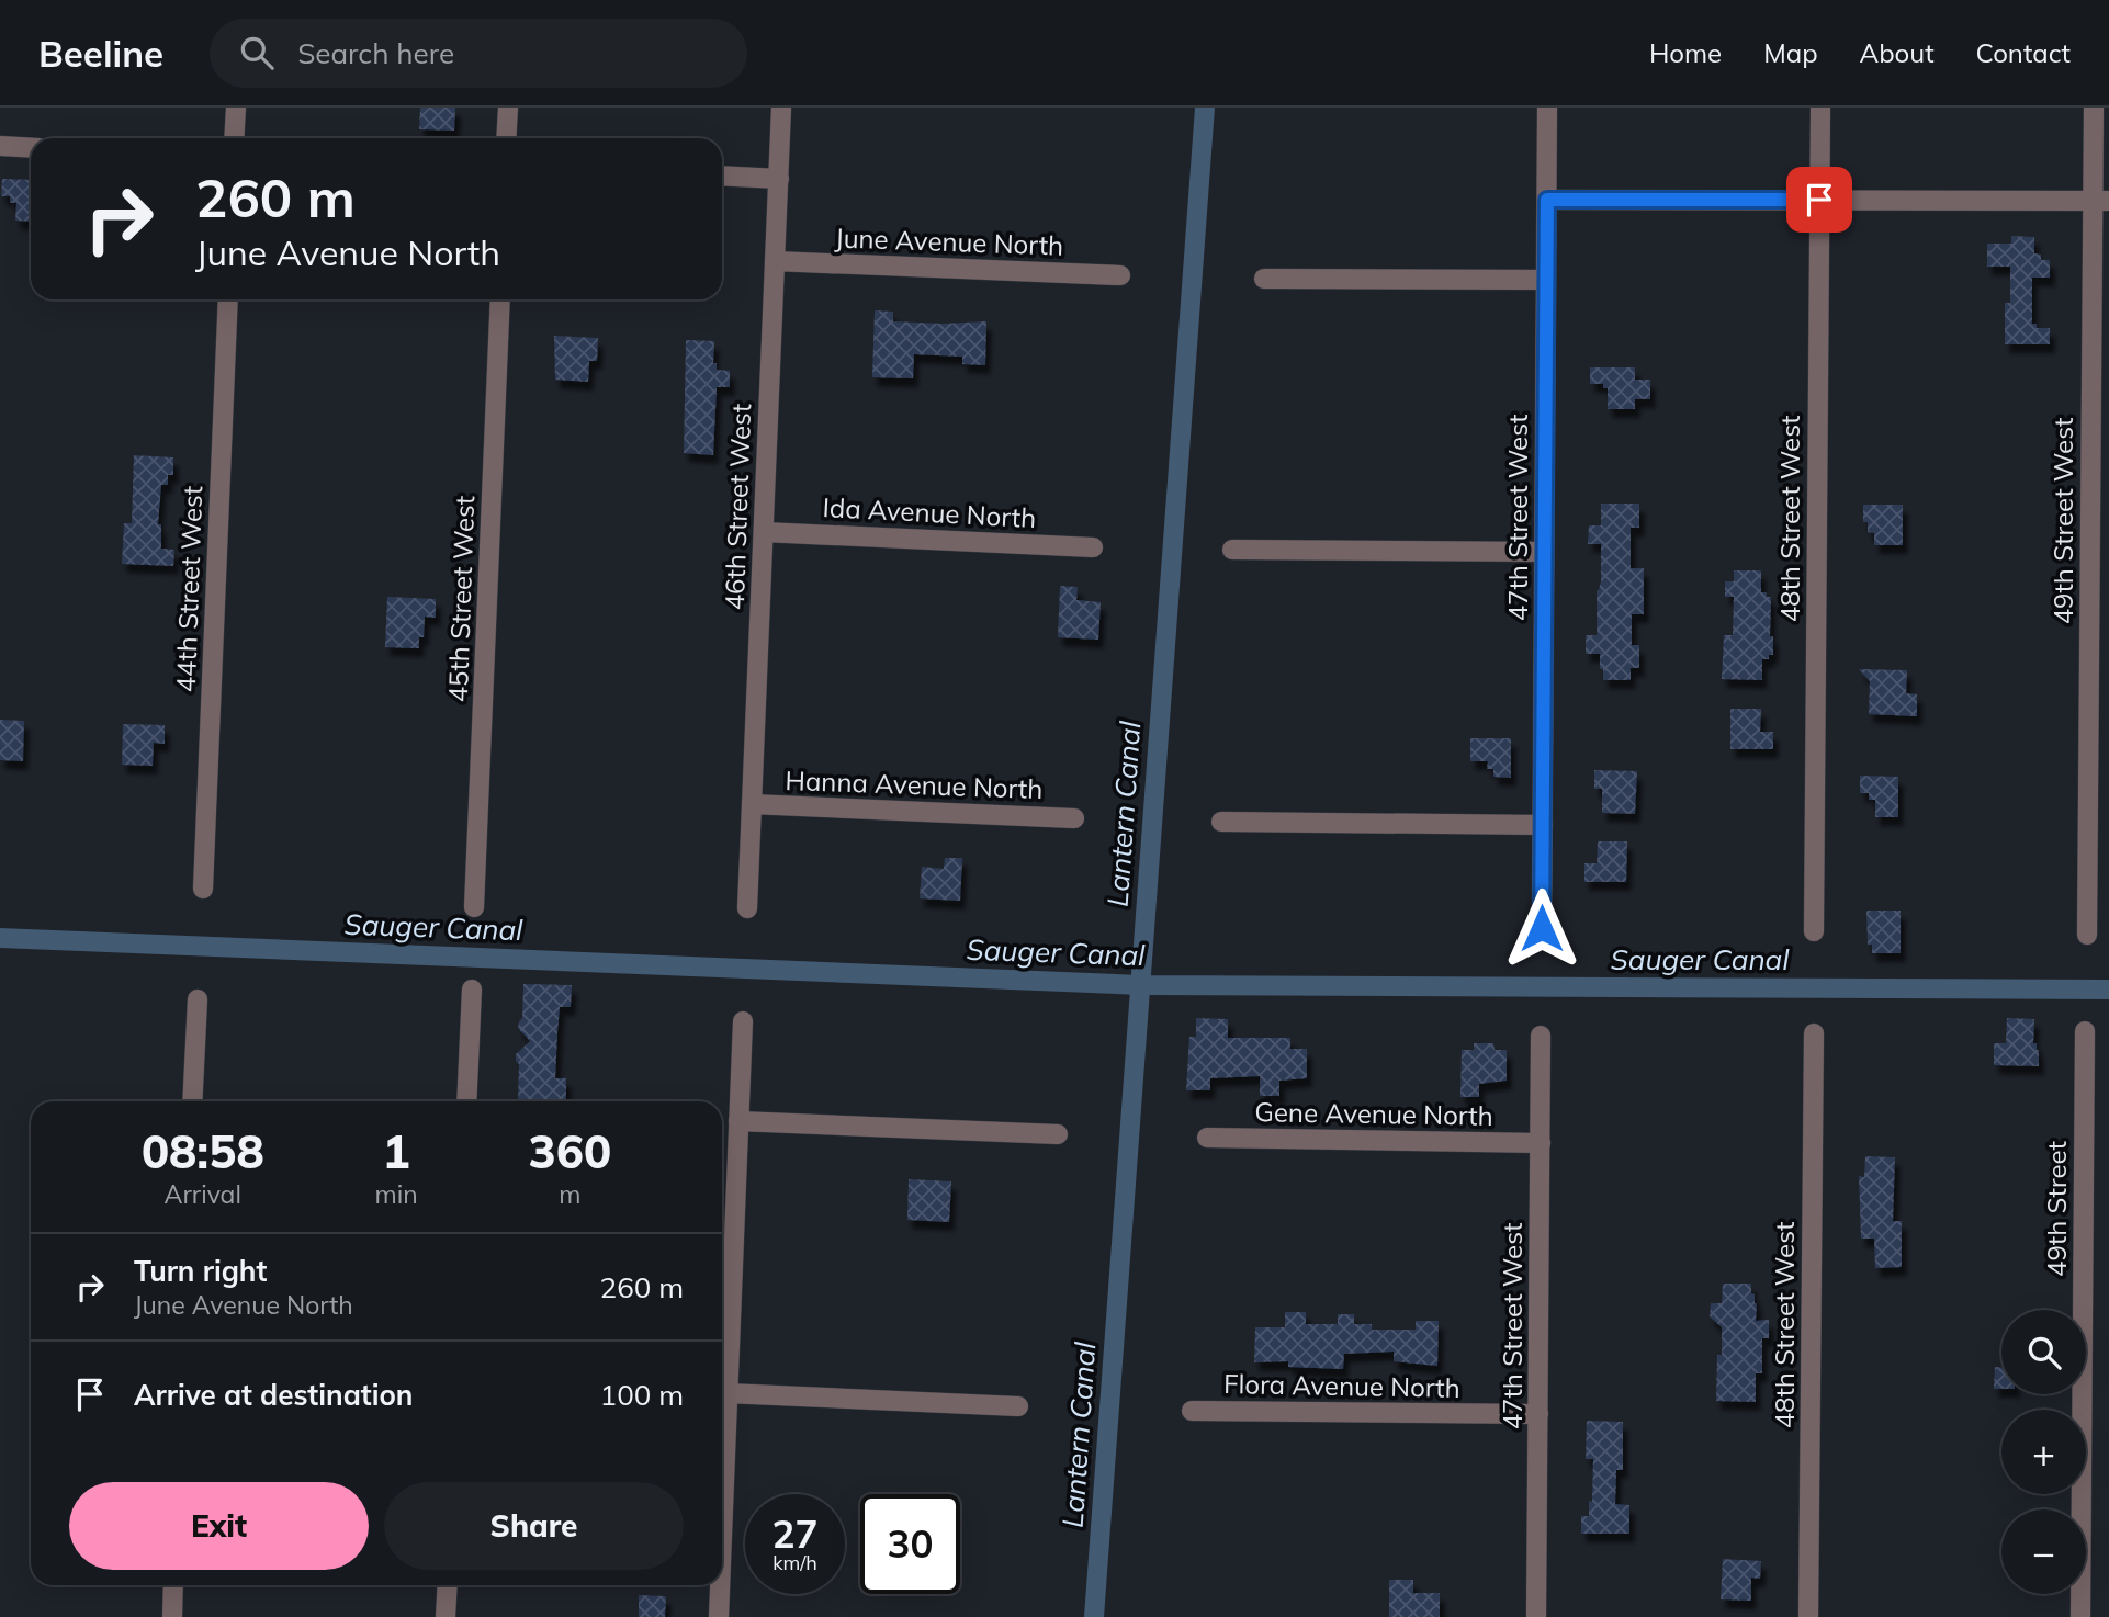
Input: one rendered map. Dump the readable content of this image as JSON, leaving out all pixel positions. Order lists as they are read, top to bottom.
{
  "streets": {
    "street": [
      "June Avenue North",
      "46th Street West",
      "Ida Avenue North",
      "47th Street West",
      "48th Street West",
      "49th Street West",
      "44th Street West",
      "45th Street West",
      "Hanna Avenue North",
      "Gene Avenue North",
      "49th Street",
      "Flora Avenue North"
    ]
  },
  "crossings": [
    ["June Avenue North", "46th Street West"],
    ["46th Street West", "Ida Avenue North"],
    ["46th Street West", "Hanna Avenue North"],
    ["47th Street West", "Gene Avenue North"],
    ["47th Street West", "Flora Avenue North"]
  ],
  "water": ["Lantern Canal", "Sauger Canal"],
  "page": {
    "header": "Beeline",
    "search": "Search here",
    "nav": [
      "Home",
      "Map",
      "About",
      "Contact"
    ],
    "turn": ["260 m", "June Avenue North"],
    "eta": [
      "08:58",
      "Arrival",
      "1",
      "min",
      "360",
      "m"
    ],
    "list": [
      {
        "name": "Turn right",
        "note": "June Avenue North",
        "value": "260 m"
      },
      {
        "name": "Arrive at destination",
        "value": "100 m"
      }
    ],
    "map_buttons": ["+", "−"],
    "buttons": ["Exit", "Share"],
    "speed": "27 km/h",
    "limit": "30"
  }
}
